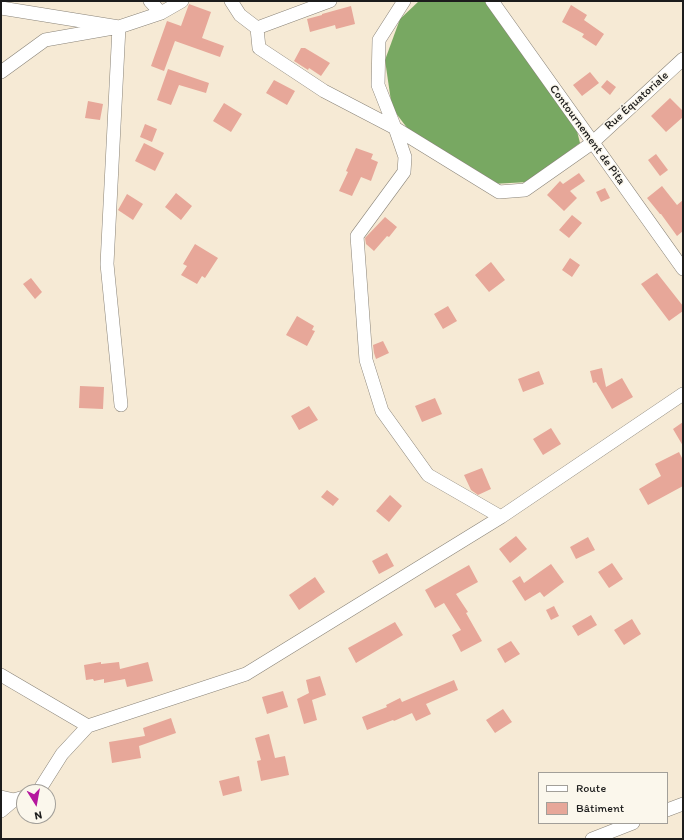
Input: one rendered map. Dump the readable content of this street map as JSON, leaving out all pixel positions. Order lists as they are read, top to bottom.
{
  "streets": {
    "street": ["Rue Équatoriale", "Contournement de Pita"]
  },
  "crossings": [
    ["Rue Équatoriale", "Contournement de Pita"]
  ],
  "legend": ["Route", "Bâtiment"],
  "north": "bottom"
}
